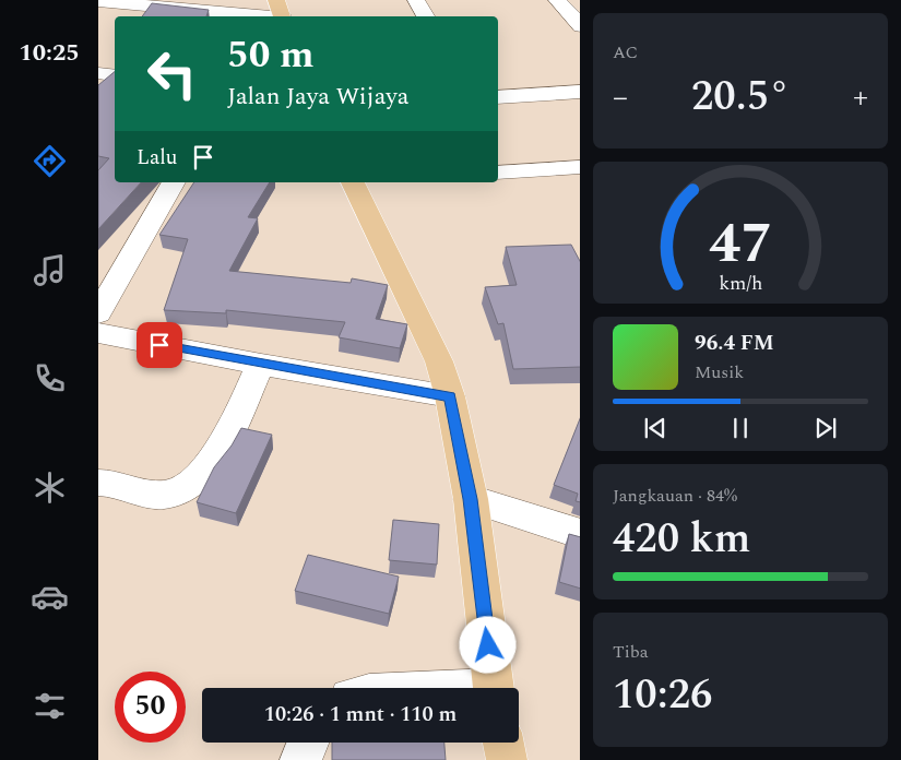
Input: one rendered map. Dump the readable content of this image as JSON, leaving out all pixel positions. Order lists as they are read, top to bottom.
{
  "page": {
    "tabs": "10:25",
    "tile": [
      "AC",
      ["Jangkauan · 84%", "420 km"],
      ["Tiba", "10:26"]
    ],
    "turn": ["50 m", "Jalan Jaya Wijaya"],
    "heat": ["−", "20.5°", "+"],
    "then": "Lalu",
    "song": ["96.4 FM", "Musik"],
    "limit": "50",
    "trip": "10:26 · 1 mnt · 110 m",
    "gauge": ["47", "km/h"]
  }
}
